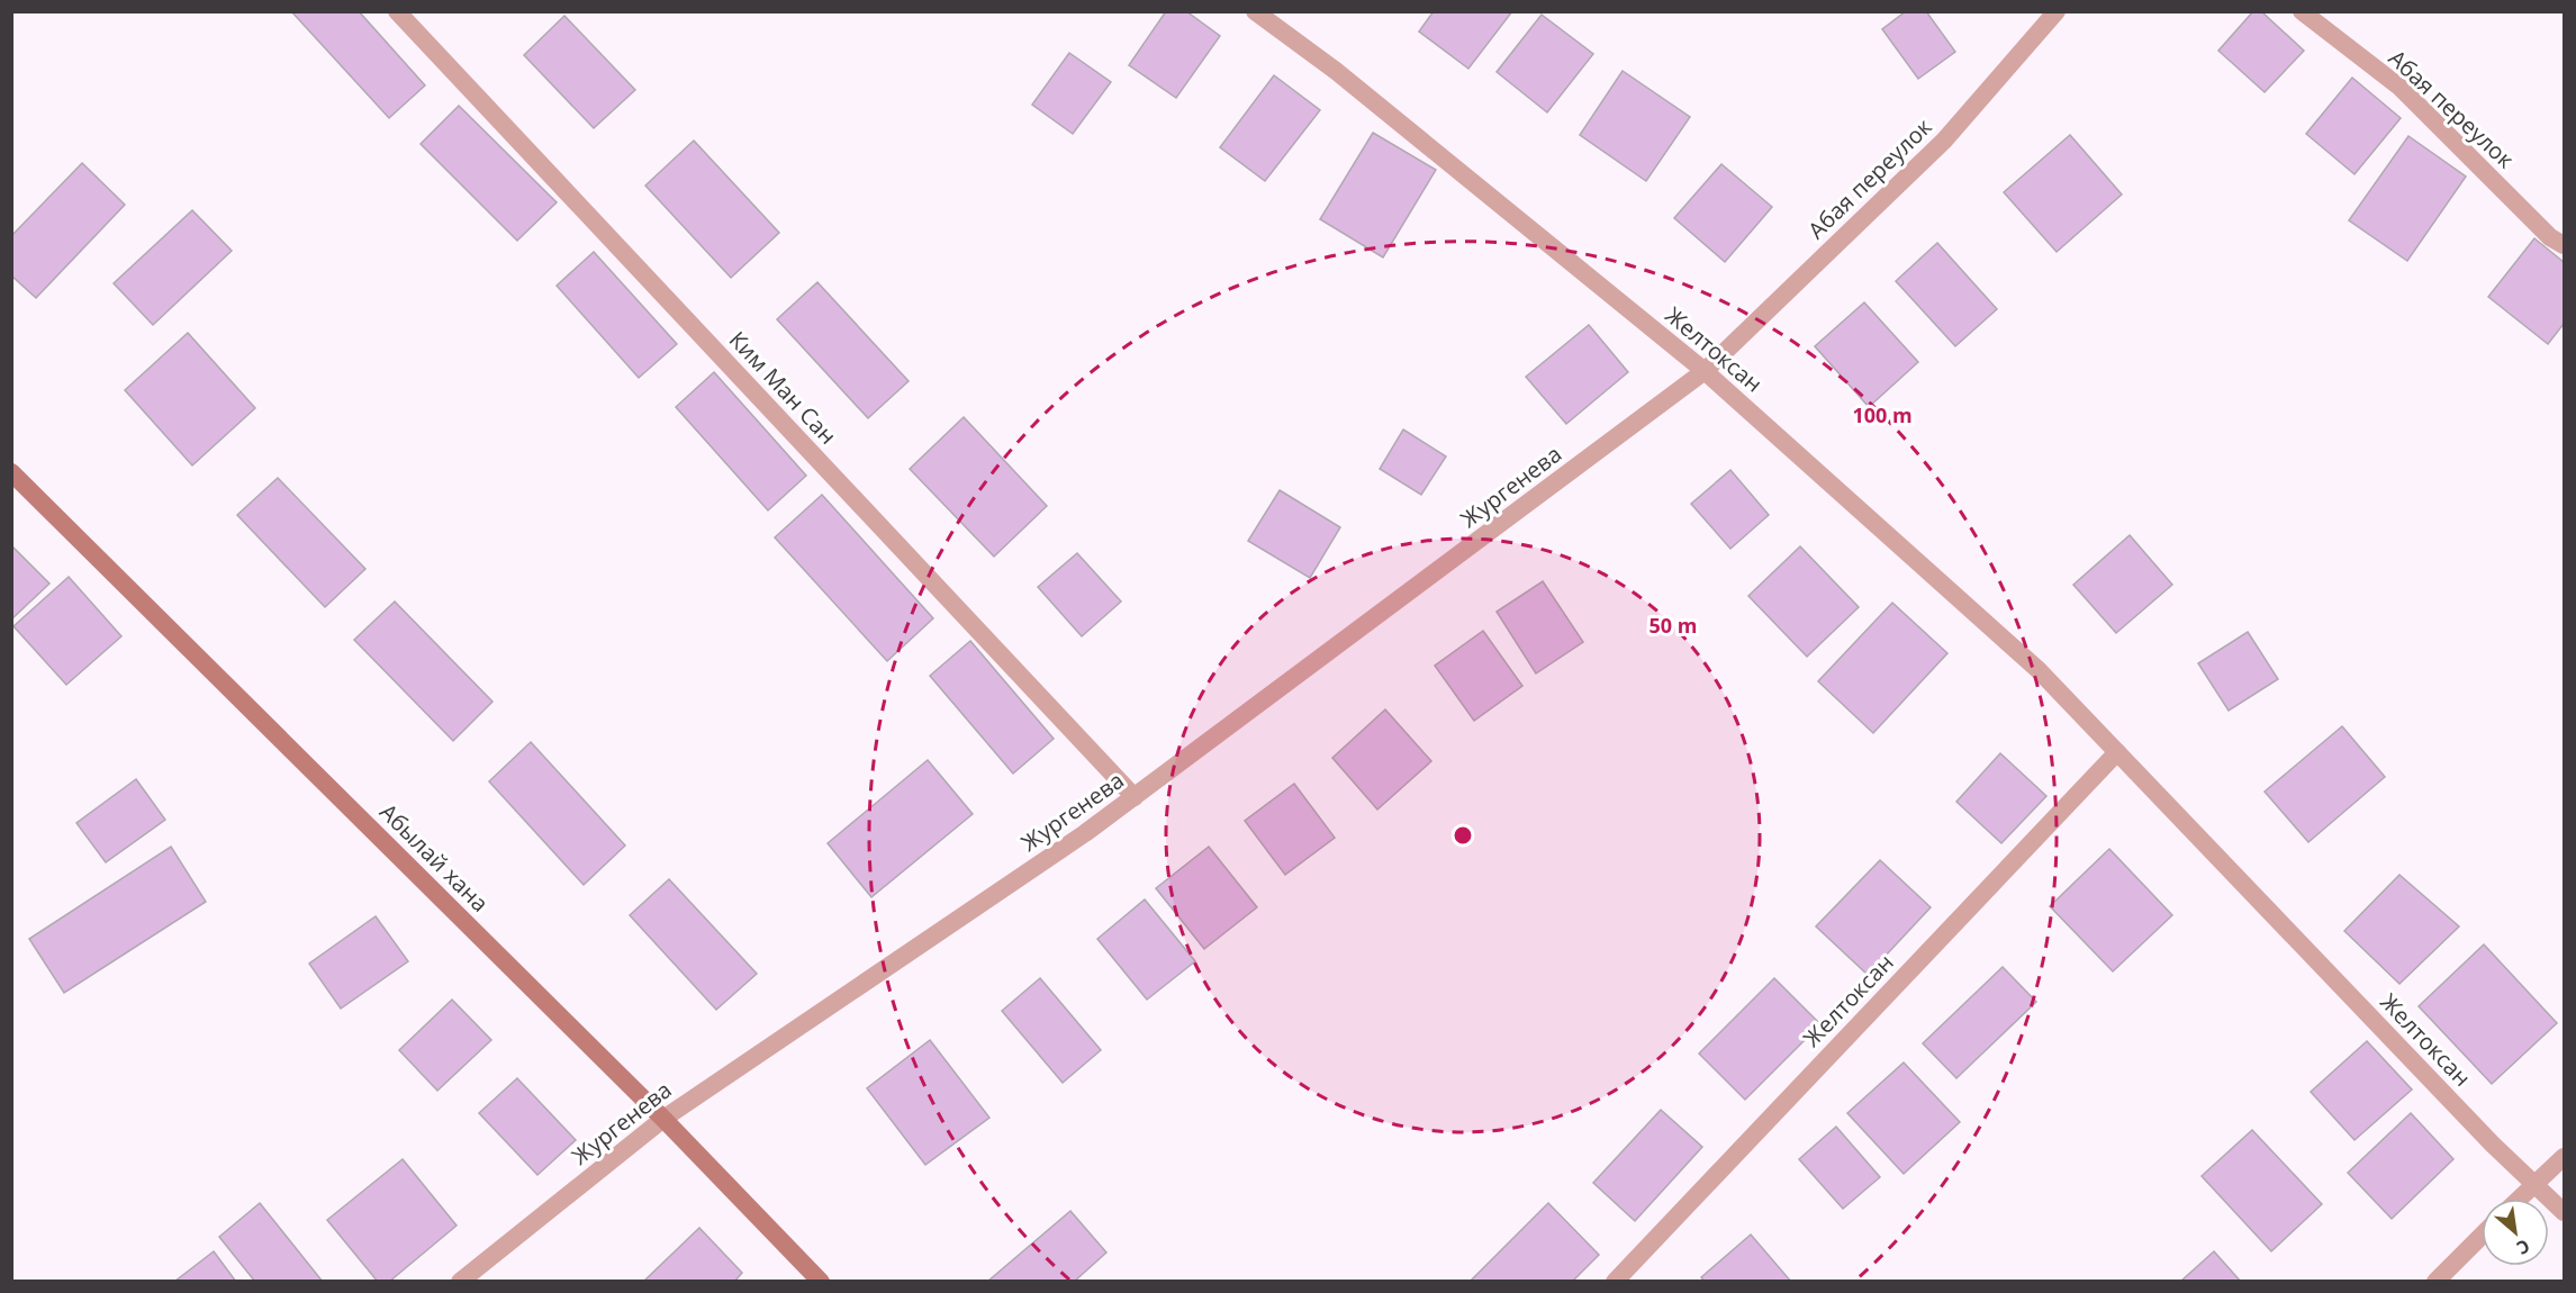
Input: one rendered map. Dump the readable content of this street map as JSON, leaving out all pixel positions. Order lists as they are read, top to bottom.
{
  "streets": {
    "main road": ["Абылай хана"],
    "street": [
      "Абая переулок",
      "Желтоксан",
      "Ким Ман Сан",
      "Жургенева"
    ]
  },
  "crossings": [
    ["Абая переулок", "Желтоксан"],
    ["Абая переулок", "Жургенева"],
    ["Желтоксан", "Жургенева"],
    ["Ким Ман Сан", "Жургенева"],
    ["Жургенева", "Абылай хана"]
  ],
  "north": "bottom right",
  "rings": ["100 m", "50 m"]
}
